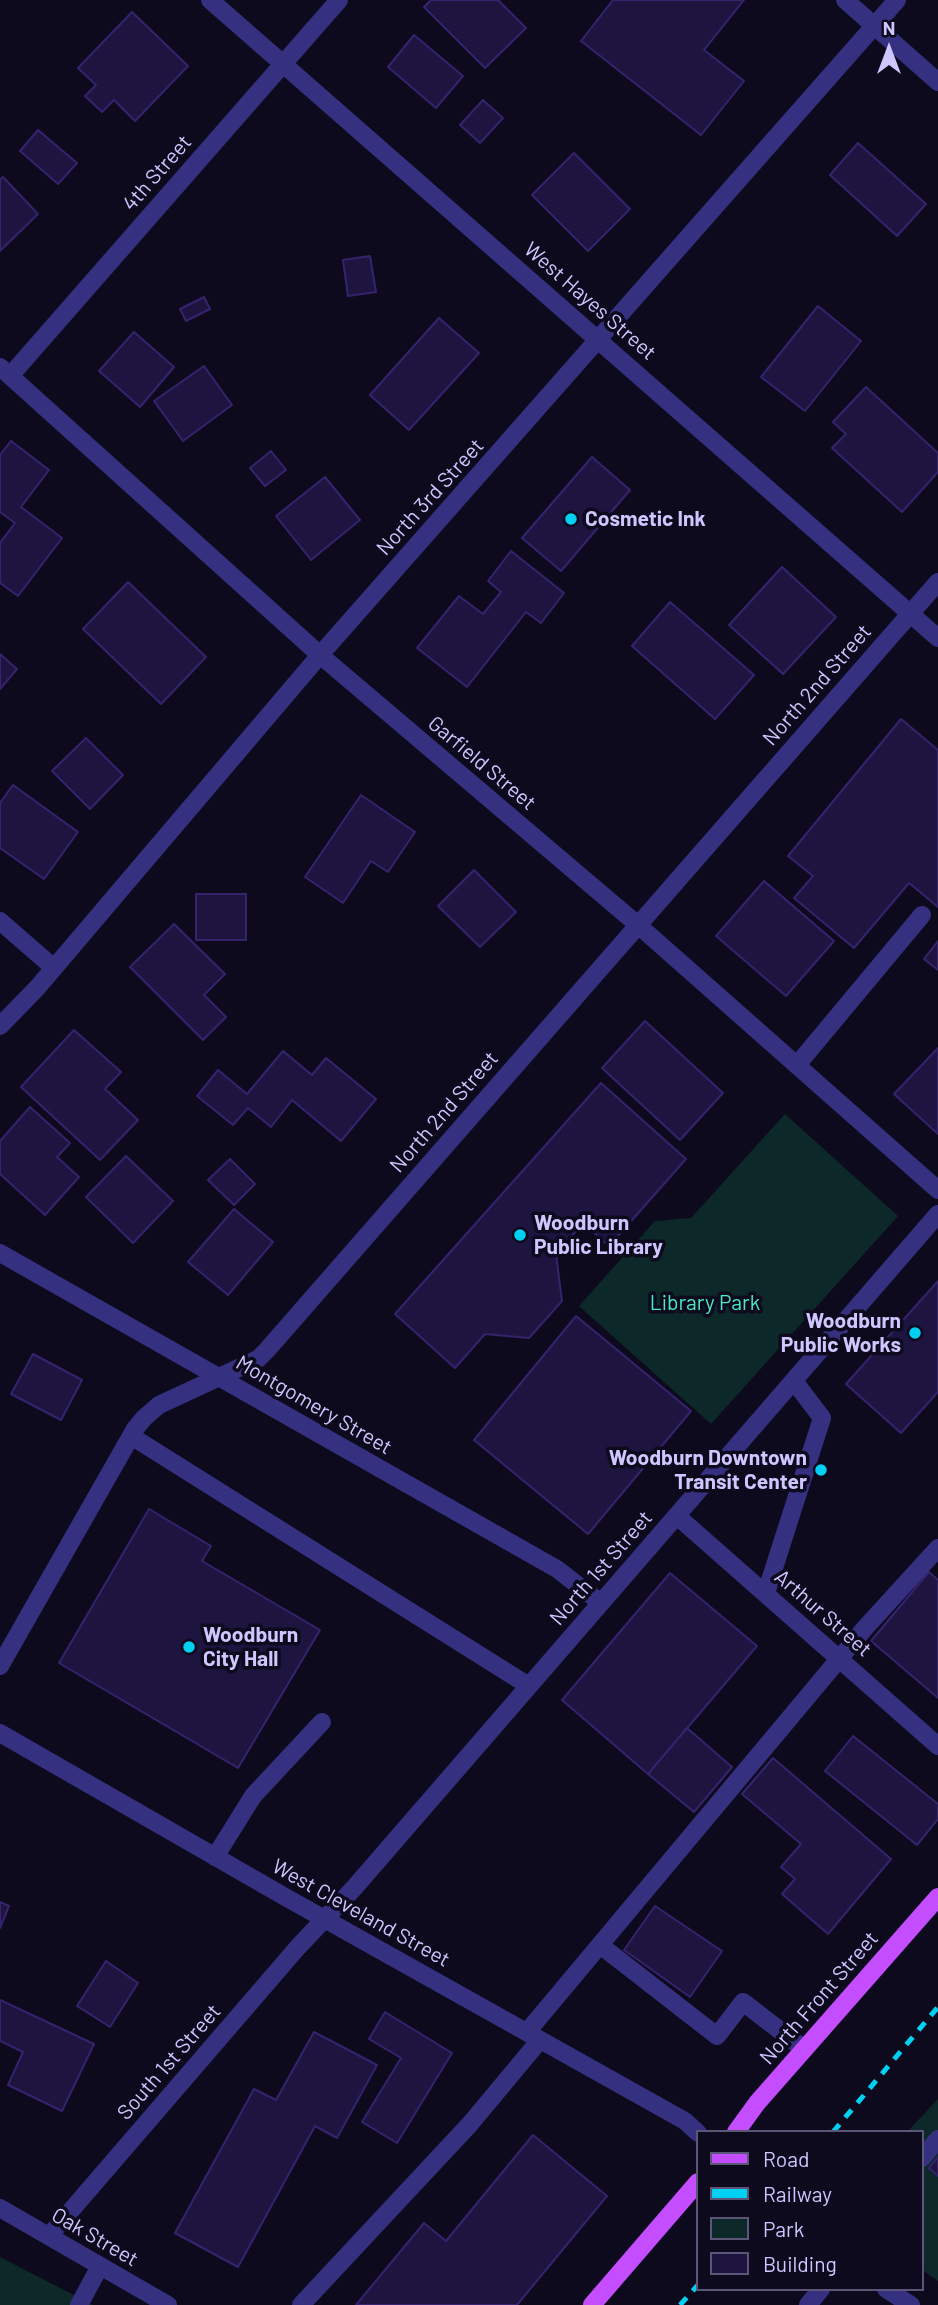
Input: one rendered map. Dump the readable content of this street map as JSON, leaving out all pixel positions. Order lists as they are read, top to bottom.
{
  "streets": {
    "main road": ["North Front Street"],
    "street": [
      "4th Street",
      "West Hayes Street",
      "North 3rd Street",
      "North 2nd Street",
      "Garfield Street",
      "Montgomery Street",
      "North 1st Street",
      "Arthur Street",
      "West Cleveland Street",
      "South 1st Street",
      "Oak Street"
    ]
  },
  "crossings": [
    ["4th Street", "West Hayes Street"],
    ["4th Street", "Garfield Street"],
    ["West Hayes Street", "North 3rd Street"],
    ["West Hayes Street", "North 2nd Street"],
    ["North 3rd Street", "Garfield Street"],
    ["North 2nd Street", "Garfield Street"],
    ["North 2nd Street", "Montgomery Street"],
    ["Montgomery Street", "North 1st Street"],
    ["North 1st Street", "Arthur Street"],
    ["North 1st Street", "West Cleveland Street"],
    ["North 1st Street", "South 1st Street"],
    ["West Cleveland Street", "South 1st Street"],
    ["South 1st Street", "Oak Street"]
  ],
  "parks": ["Library Park"],
  "places": [
    "Cosmetic Ink",
    "Woodburn Public Library",
    "Woodburn Public Works",
    "Woodburn Downtown Transit Center",
    "Woodburn City Hall"
  ],
  "legend": [
    "Road",
    "Railway",
    "Park",
    "Building"
  ],
  "north": "top"
}
